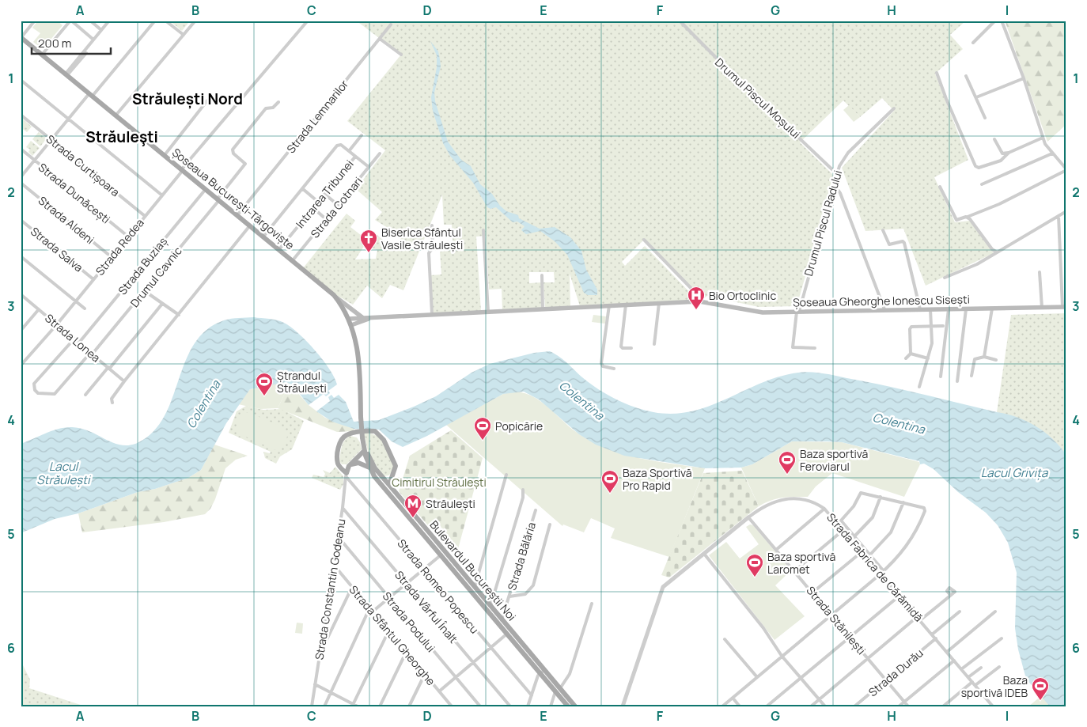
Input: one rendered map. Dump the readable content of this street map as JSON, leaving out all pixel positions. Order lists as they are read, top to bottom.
{
  "streets": {
    "main road": ["Șoseaua București-Târgoviște", "Șoseaua Gheorghe Ionescu Sisești", "Bulevardul Bucureștii Noi"],
    "street": [
      "Drumul Piscul Moșului",
      "Strada Lemnarilor",
      "Strada Curtișoara",
      "Strada Dunăcești",
      "Intrarea Tribunei",
      "Strada Cotnari",
      "Strada Aldeni",
      "Drumul Piscul Radului",
      "Strada Redea",
      "Strada Salva",
      "Strada Buziaș",
      "Drumul Cavnic",
      "Strada Lonea",
      "Strada Bălăria",
      "Strada Fabrica de Cărămidă",
      "Strada Romeo Popescu",
      "Strada Constantin Godeanu",
      "Strada Vârful Înalt",
      "Strada Stănilești",
      "Strada Podului",
      "Strada Sfântul Gheorghe",
      "Strada Durău"
    ]
  },
  "crossings": [
    ["Drumul Piscul Moșului", "Drumul Piscul Radului"],
    ["Strada Lemnarilor", "Șoseaua București-Târgoviște"],
    ["Strada Curtișoara", "Strada Redea"],
    ["Strada Dunăcești", "Strada Redea"],
    ["Intrarea Tribunei", "Șoseaua București-Târgoviște"],
    ["Șoseaua București-Târgoviște", "Strada Cotnari"],
    ["Șoseaua București-Târgoviște", "Strada Redea"],
    ["Șoseaua București-Târgoviște", "Strada Buziaș"],
    ["Șoseaua București-Târgoviște", "Drumul Cavnic"],
    ["Șoseaua București-Târgoviște", "Șoseaua Gheorghe Ionescu Sisești"],
    ["Șoseaua București-Târgoviște", "Bulevardul Bucureștii Noi"],
    ["Strada Aldeni", "Strada Redea"],
    ["Drumul Piscul Radului", "Șoseaua Gheorghe Ionescu Sisești"],
    ["Strada Redea", "Strada Salva"],
    ["Strada Redea", "Strada Lonea"],
    ["Strada Buziaș", "Strada Lonea"],
    ["Drumul Cavnic", "Strada Lonea"],
    ["Strada Bălăria", "Bulevardul Bucureștii Noi"],
    ["Strada Fabrica de Cărămidă", "Strada Stănilești"],
    ["Strada Fabrica de Cărămidă", "Strada Durău"],
    ["Strada Romeo Popescu", "Strada Constantin Godeanu"],
    ["Strada Constantin Godeanu", "Strada Vârful Înalt"],
    ["Strada Constantin Godeanu", "Strada Podului"],
    ["Strada Constantin Godeanu", "Strada Sfântul Gheorghe"],
    ["Strada Stănilești", "Strada Durău"]
  ],
  "districts": ["Străulești Nord", "Străuleşti"],
  "water": ["Colentina", "Lacul Străulești", "Lacul Grivița"],
  "parks": ["Cimitirul Străulești"],
  "places": {
    "church": ["Biserica Sfântul Vasile Străulești"],
    "hospital": ["Bio Ortoclinic"],
    "sports": [
      "Ștrandul Străulești",
      "Popicărie",
      "Baza sportivă Feroviarul",
      "Baza Sportivă Pro Rapid",
      "Baza sportivă Laromet",
      "Baza sportivă IDEB"
    ],
    "metro station": ["Străulești"]
  },
  "scale_bar": "200 m",
  "grid": {
    "columns": [
      "A",
      "B",
      "C",
      "D",
      "E",
      "F",
      "G",
      "H",
      "I"
    ],
    "rows": [
      "1",
      "2",
      "3",
      "4",
      "5",
      "6"
    ]
  }
}
